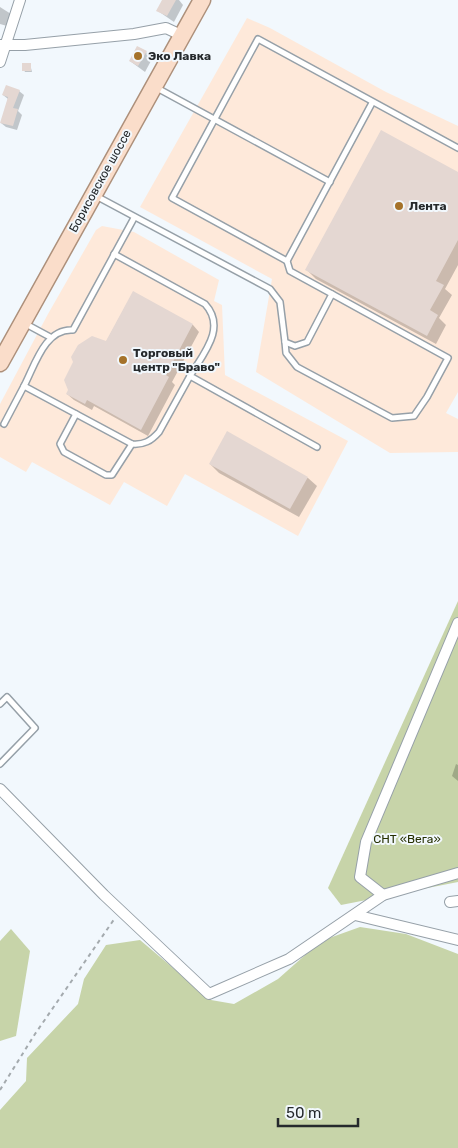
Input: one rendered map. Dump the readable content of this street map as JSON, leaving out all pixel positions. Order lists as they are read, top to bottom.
{
  "streets": {
    "main road": ["Борисовское шоссе"]
  },
  "parks": ["СНТ «Вега»"],
  "places": ["Эко Лавка", "Лента", "Торговый центр \"Браво\""],
  "scale_bar": "50 m"
}
